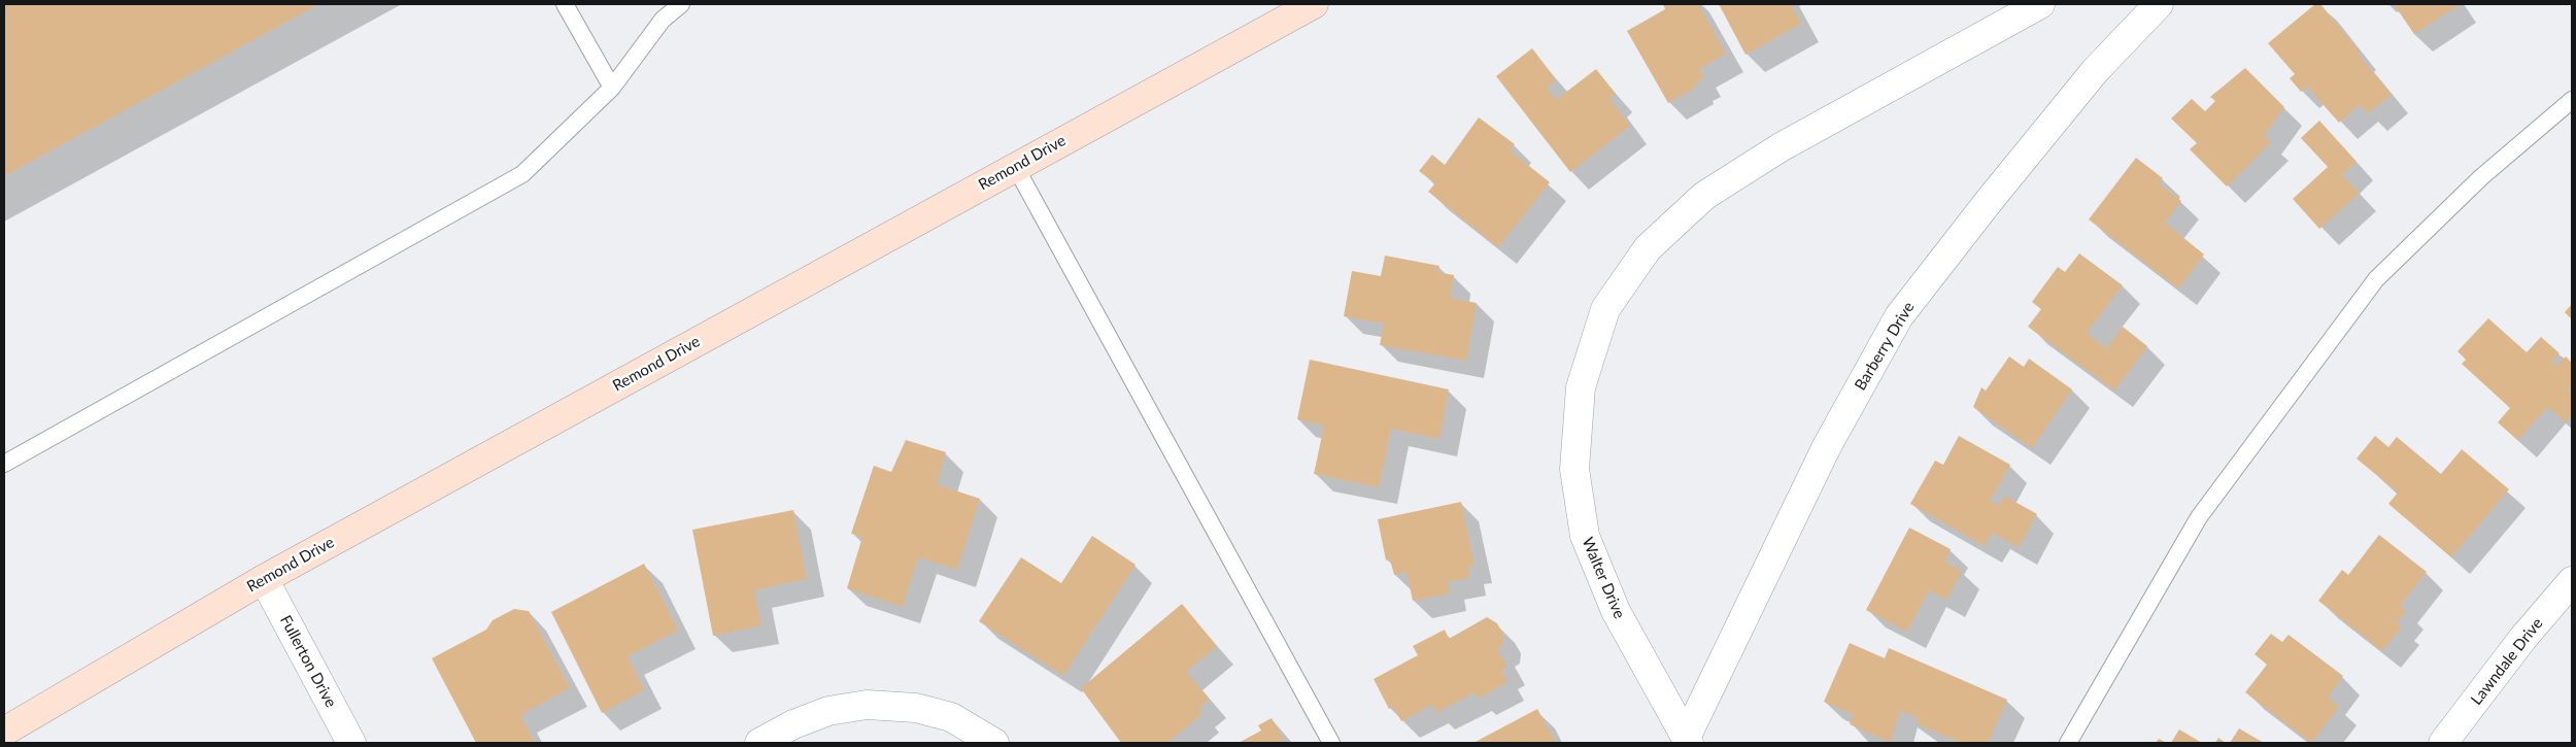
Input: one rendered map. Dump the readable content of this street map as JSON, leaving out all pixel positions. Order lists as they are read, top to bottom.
{
  "streets": {
    "street": [
      "Remond Drive",
      "Barberry Drive",
      "Walter Drive",
      "Fullerton Drive",
      "Lawndale Drive"
    ]
  },
  "crossings": [
    ["Remond Drive", "Fullerton Drive"],
    ["Barberry Drive", "Walter Drive"]
  ]
}
